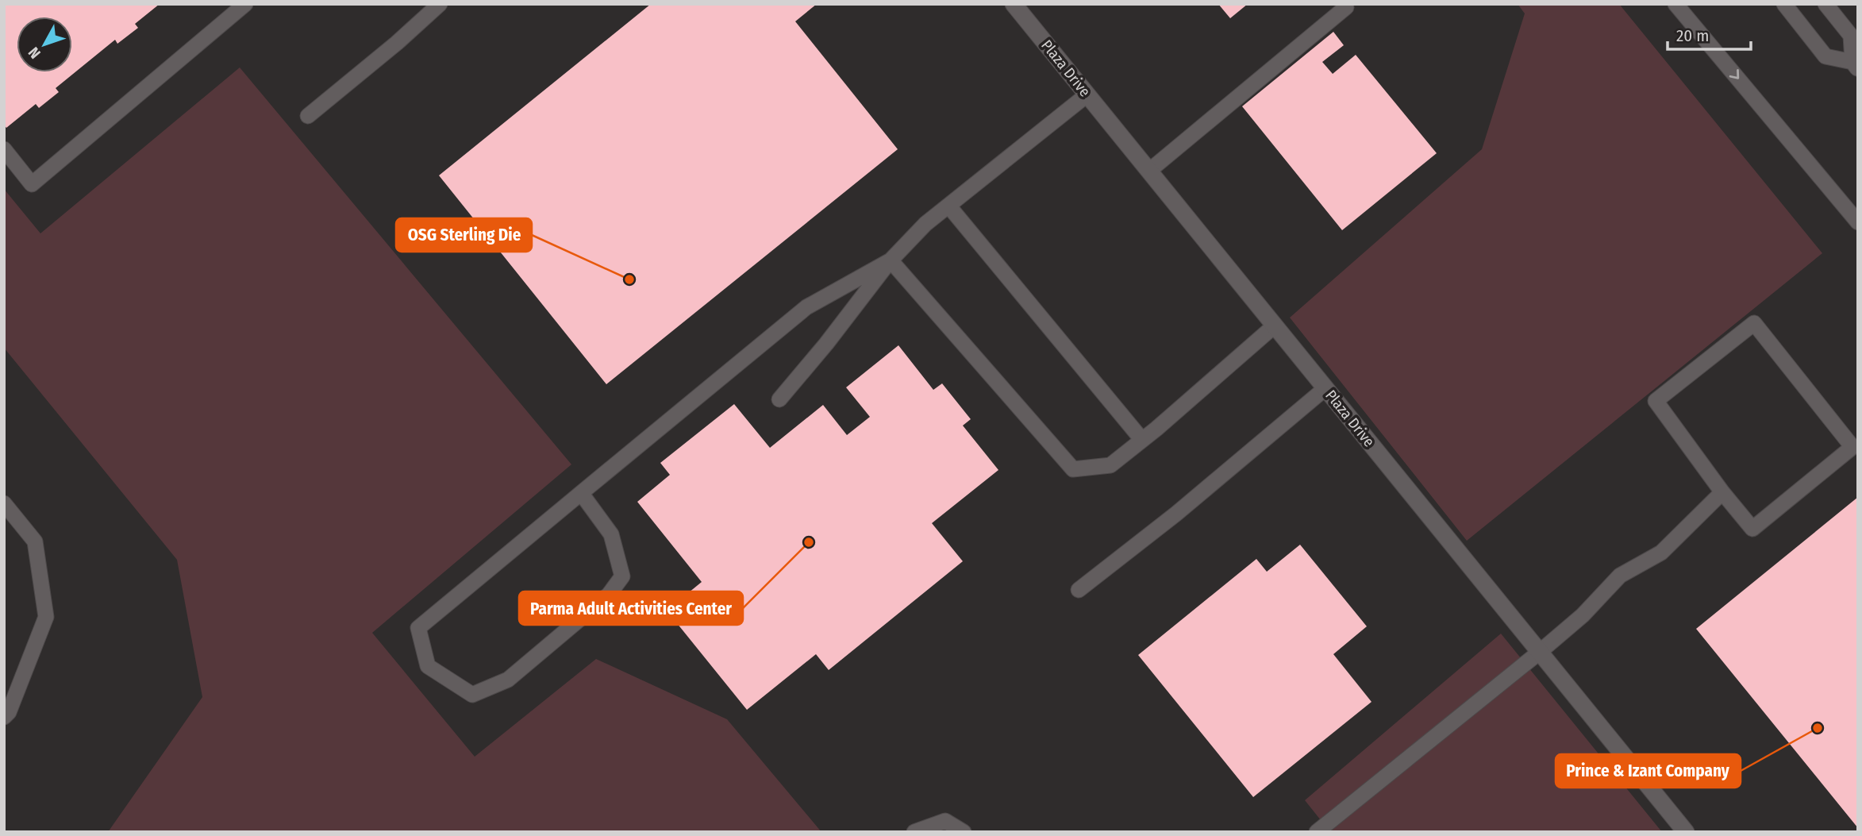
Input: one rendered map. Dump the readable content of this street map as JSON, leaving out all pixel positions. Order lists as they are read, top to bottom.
{
  "streets": {
    "street": ["Plaza Drive"]
  },
  "places": ["OSG Sterling Die", "Parma Adult Activities Center", "Prince & Izant Company"],
  "scale_bar": "20 m",
  "north": "bottom left"
}
